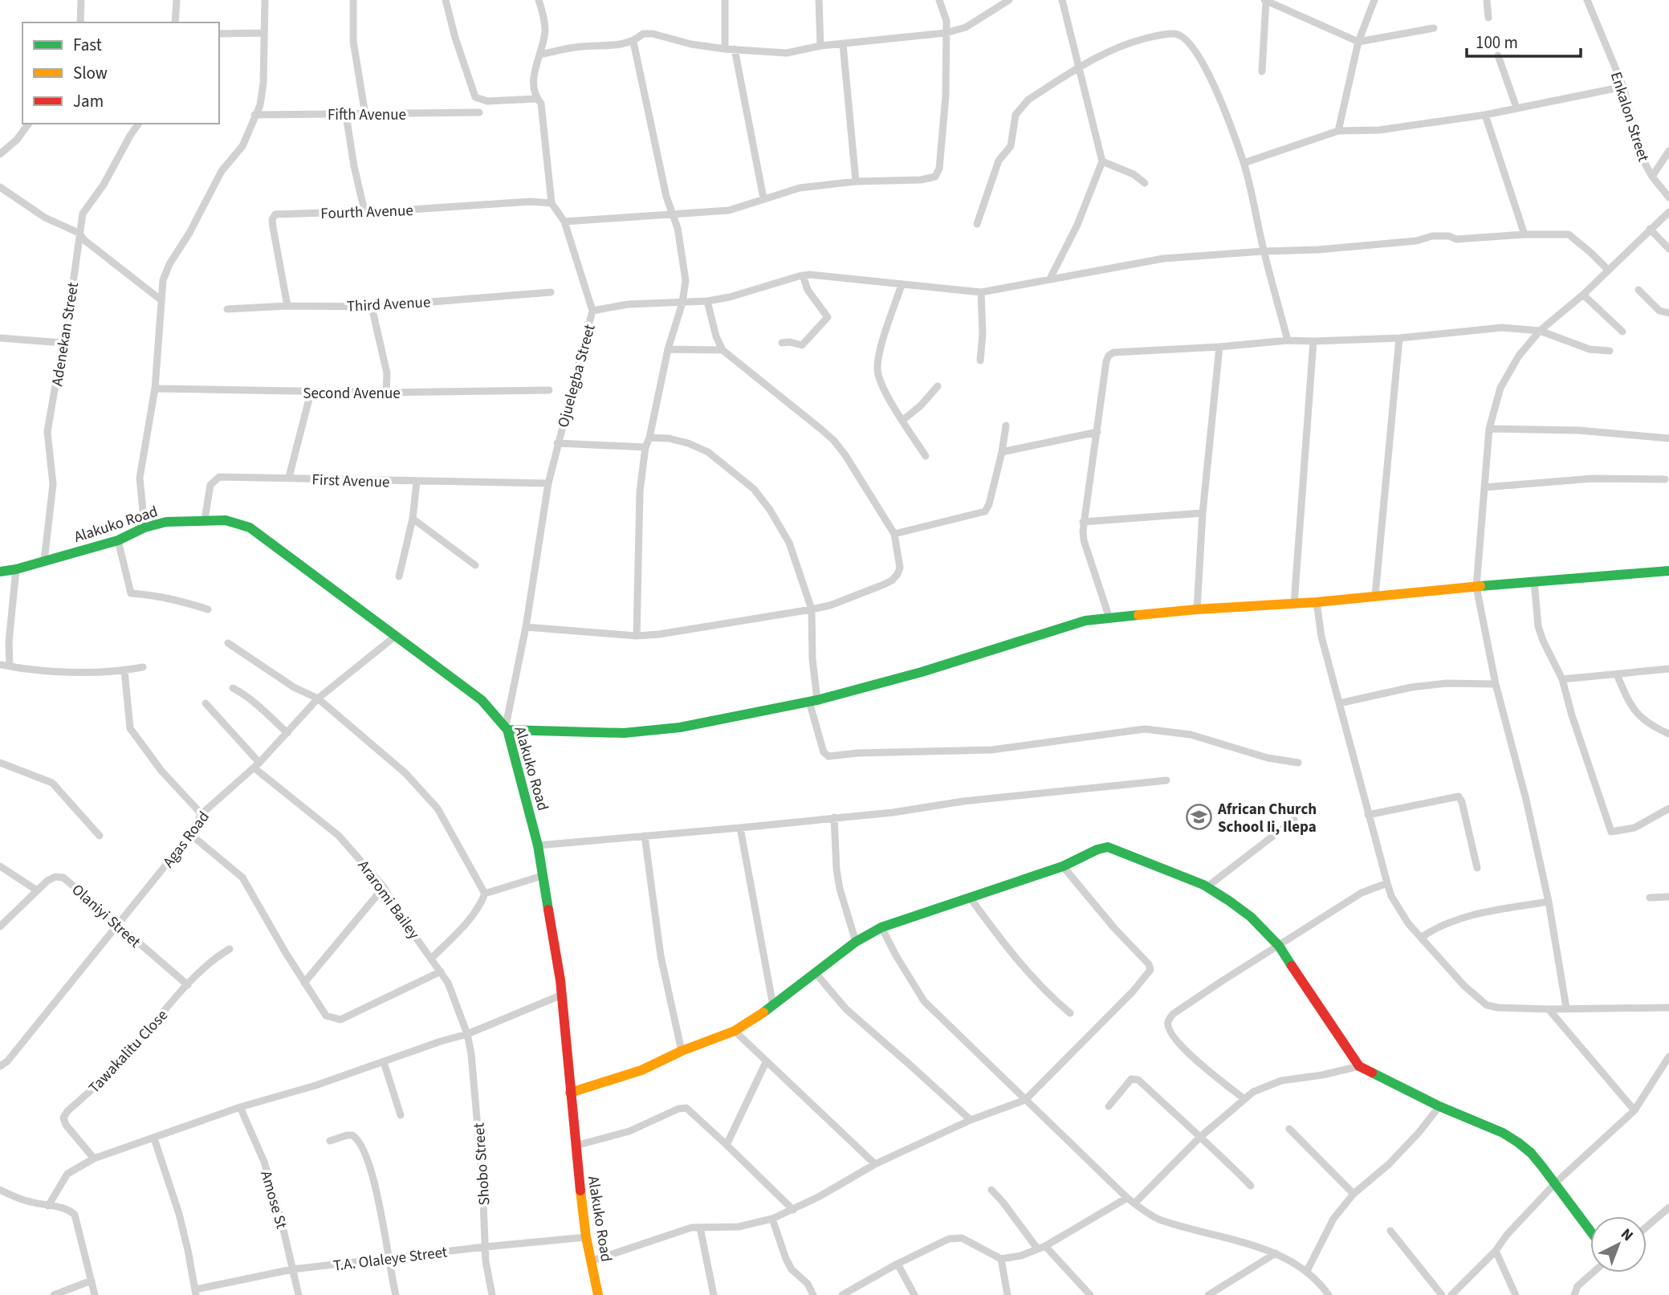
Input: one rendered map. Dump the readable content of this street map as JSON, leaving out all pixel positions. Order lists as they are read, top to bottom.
{
  "streets": {
    "street": [
      "Fifth Avenue",
      "Enkalon Street",
      "Fourth Avenue",
      "Third Avenue",
      "Adenekan Street",
      "Ojuelegba Street",
      "Second Avenue",
      "First Avenue",
      "Alakuko Road",
      "Agas Road",
      "Araromi Bailey",
      "Olaniyi Street",
      "Tawakalitu Close",
      "Shobo Street",
      "Amose St",
      "T.A. Olaleye Street"
    ]
  },
  "crossings": [
    ["Fourth Avenue", "Third Avenue"],
    ["Fourth Avenue", "Ojuelegba Street"],
    ["Adenekan Street", "Alakuko Road"],
    ["Ojuelegba Street", "First Avenue"],
    ["Ojuelegba Street", "Alakuko Road"],
    ["First Avenue", "Alakuko Road"],
    ["Alakuko Road", "Agas Road"],
    ["Alakuko Road", "T.A. Olaleye Street"],
    ["Agas Road", "Araromi Bailey"],
    ["Agas Road", "Olaniyi Street"],
    ["Araromi Bailey", "Shobo Street"],
    ["Olaniyi Street", "Tawakalitu Close"],
    ["Shobo Street", "T.A. Olaleye Street"],
    ["Amose St", "T.A. Olaleye Street"]
  ],
  "places": {
    "school or university": ["African Church School Ii, Ilepa"]
  },
  "legend": ["Fast", "Slow", "Jam"],
  "scale_bar": "100 m",
  "north": "top right"
}
